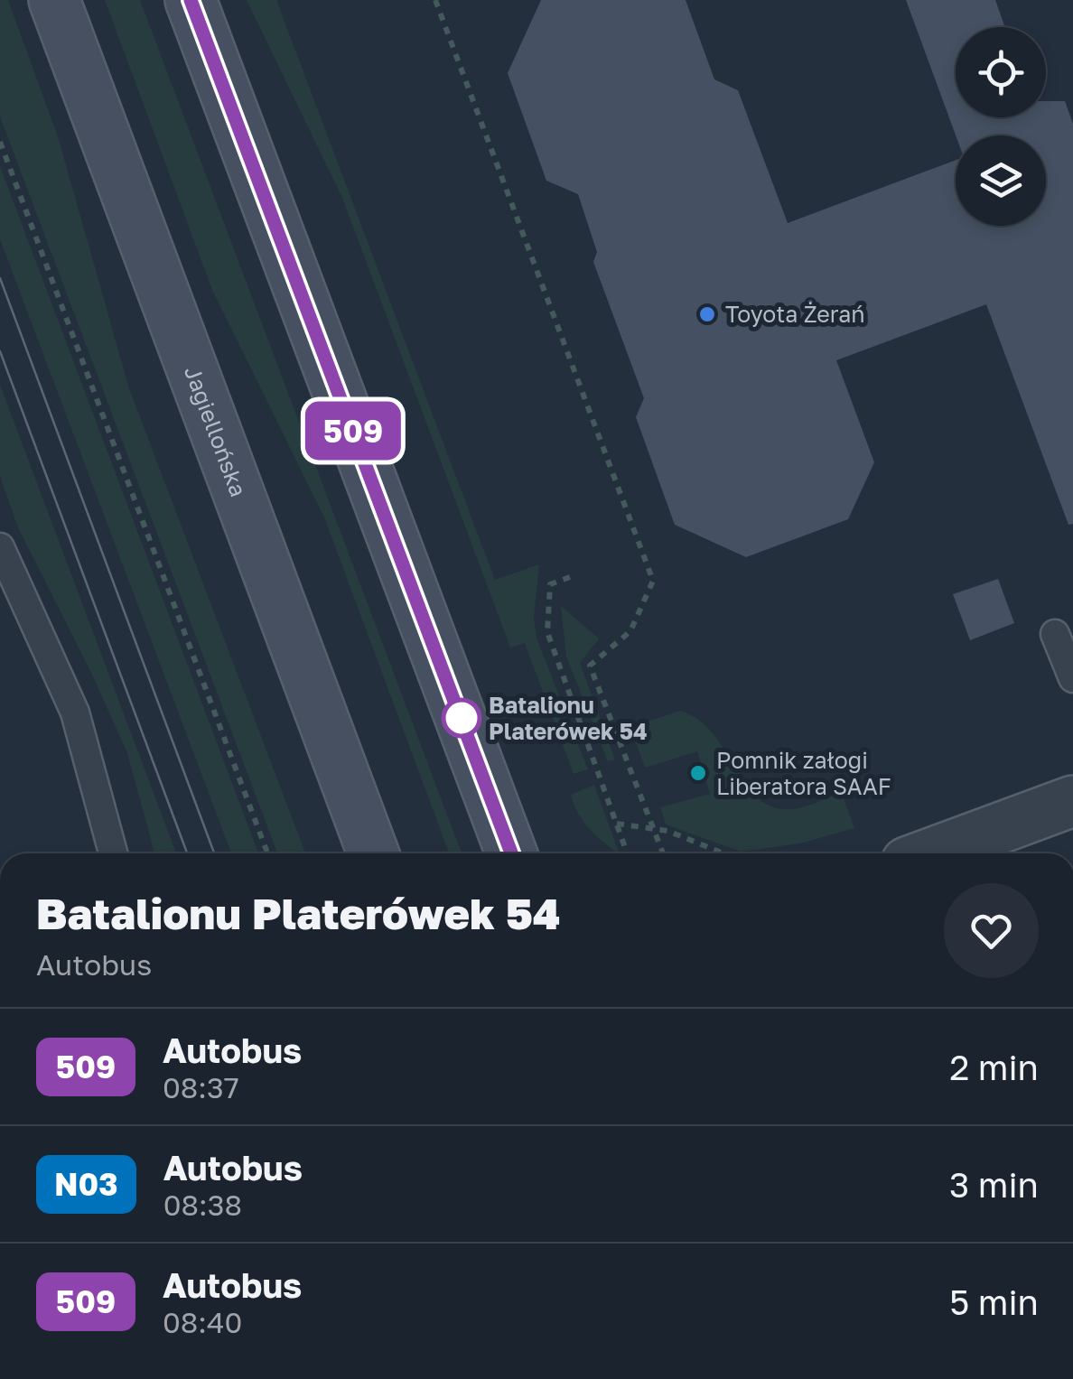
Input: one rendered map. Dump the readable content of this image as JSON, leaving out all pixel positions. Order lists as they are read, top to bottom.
{
  "streets": {
    "main road": ["Jagiellońska"]
  },
  "places": ["Toyota Żerań", "Batalionu Platerówek 54", "Pomnik załogi Liberatora SAAF"],
  "lines": ["bus line 509"],
  "page": {
    "on_map": "509",
    "heading": ["Batalionu Platerówek 54", "Autobus"],
    "list": [
      {
        "mark": "509",
        "name": "Autobus",
        "note": "08:37",
        "value": "2 min"
      },
      {
        "mark": "N03",
        "name": "Autobus",
        "note": "08:38",
        "value": "3 min"
      },
      {
        "mark": "509",
        "name": "Autobus",
        "note": "08:40",
        "value": "5 min"
      }
    ]
  }
}
